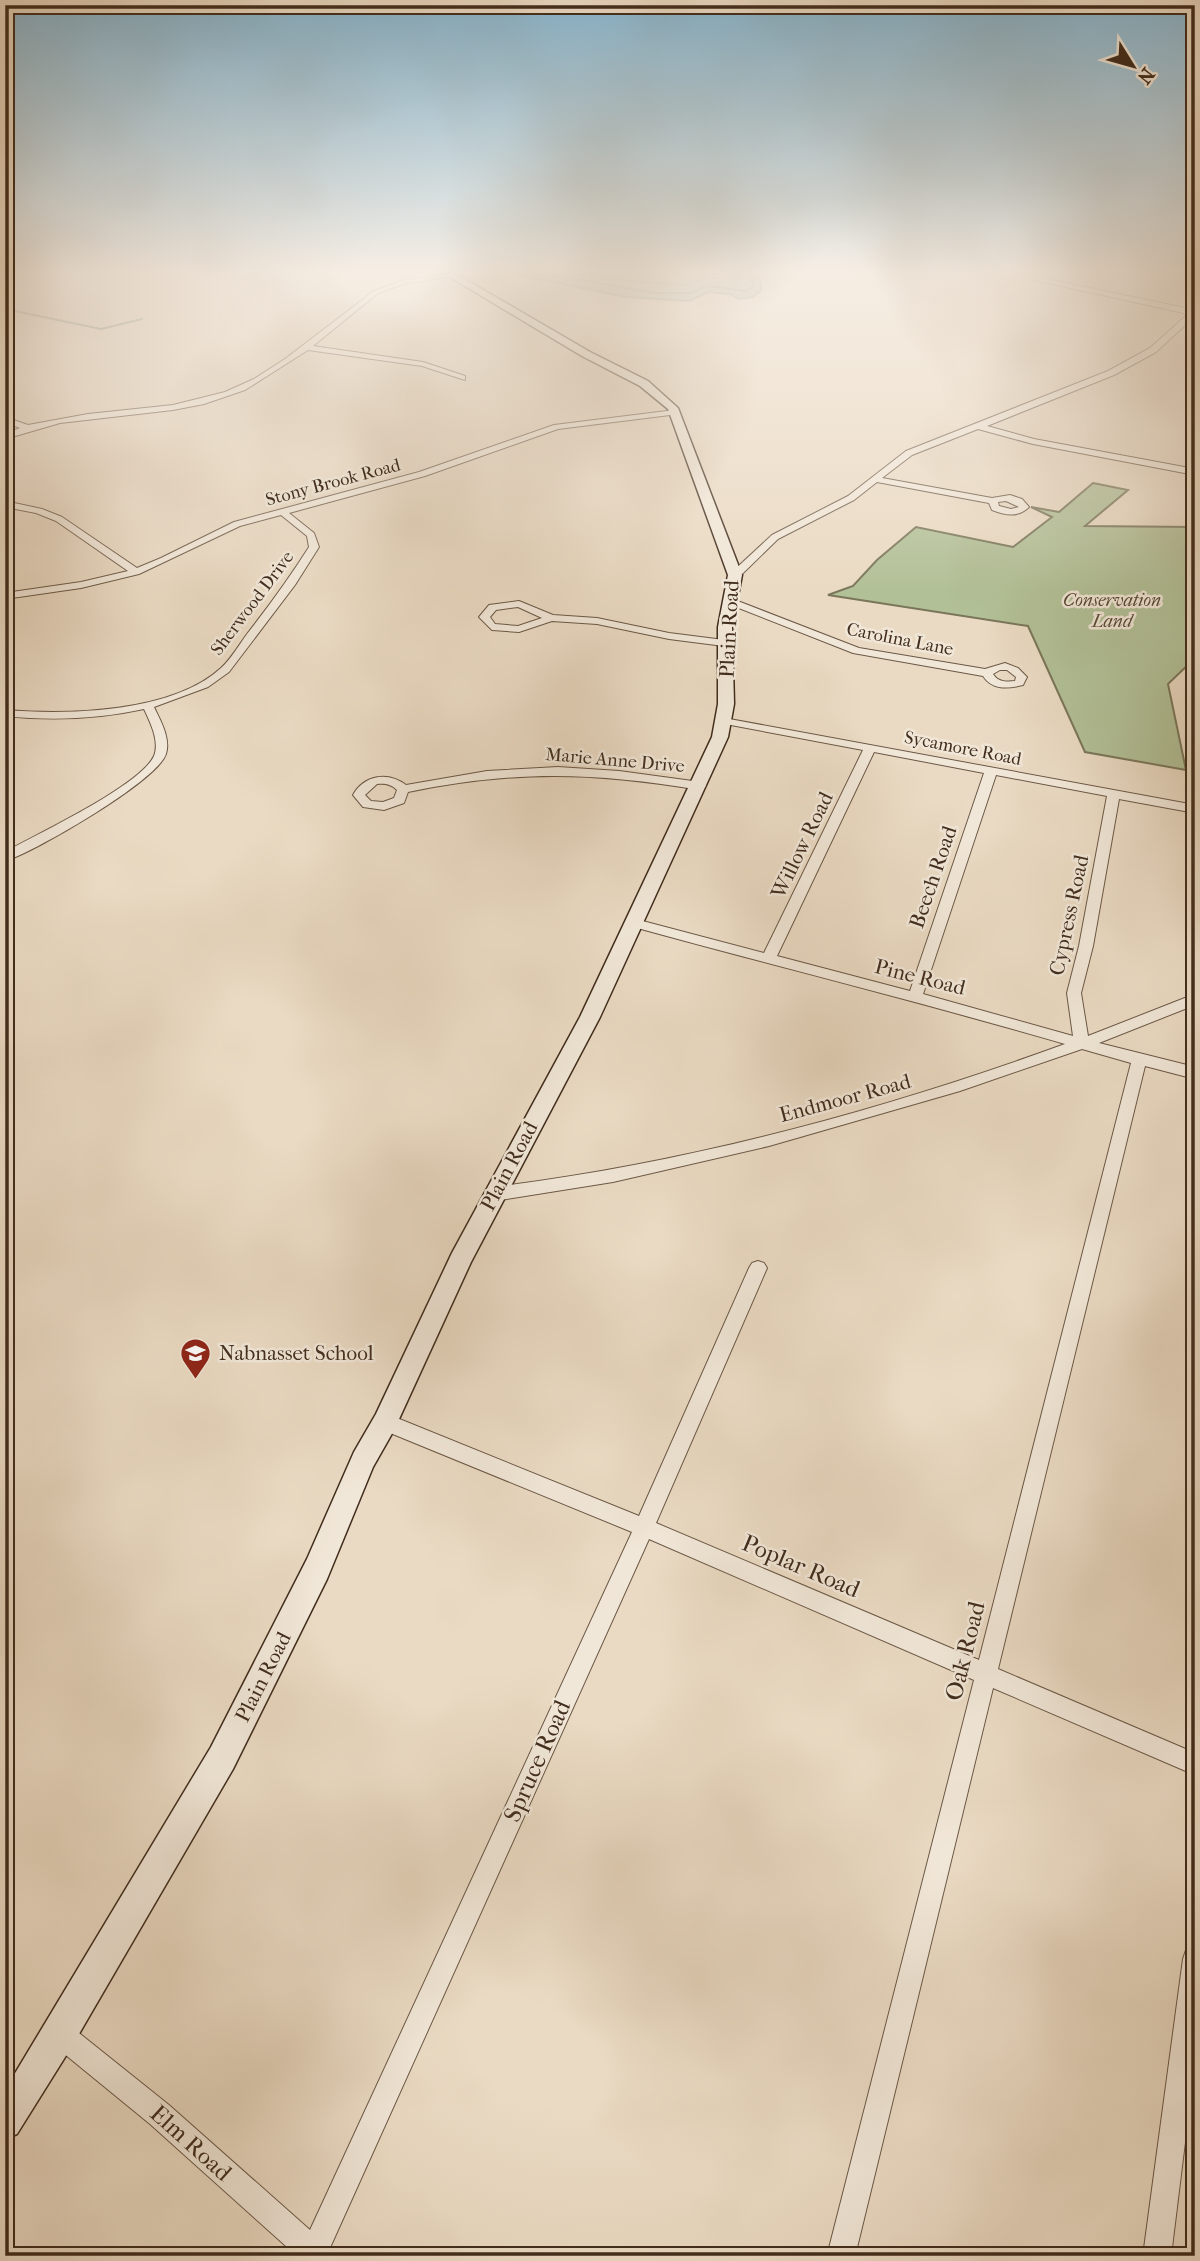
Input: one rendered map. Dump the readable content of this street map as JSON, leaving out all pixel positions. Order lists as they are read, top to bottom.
{
  "streets": {
    "main road": ["Plain Road"],
    "street": [
      "Stony Brook Road",
      "Sherwood Drive",
      "Carolina Lane",
      "Sycamore Road",
      "Marie Anne Drive",
      "Willow Road",
      "Beech Road",
      "Cypress Road",
      "Pine Road",
      "Endmoor Road",
      "Poplar Road",
      "Oak Road",
      "Spruce Road",
      "Elm Road"
    ]
  },
  "crossings": [
    ["Stony Brook Road", "Sherwood Drive"],
    ["Stony Brook Road", "Plain Road"],
    ["Plain Road", "Carolina Lane"],
    ["Plain Road", "Sycamore Road"],
    ["Plain Road", "Marie Anne Drive"],
    ["Plain Road", "Pine Road"],
    ["Plain Road", "Endmoor Road"],
    ["Plain Road", "Poplar Road"],
    ["Plain Road", "Elm Road"],
    ["Sycamore Road", "Willow Road"],
    ["Sycamore Road", "Beech Road"],
    ["Sycamore Road", "Cypress Road"],
    ["Willow Road", "Pine Road"],
    ["Beech Road", "Pine Road"],
    ["Cypress Road", "Pine Road"],
    ["Cypress Road", "Endmoor Road"],
    ["Pine Road", "Endmoor Road"],
    ["Pine Road", "Oak Road"],
    ["Poplar Road", "Oak Road"],
    ["Poplar Road", "Spruce Road"],
    ["Spruce Road", "Elm Road"]
  ],
  "parks": ["Conservation Land"],
  "places": {
    "school or university": ["Nabnasset School"]
  },
  "north": "bottom right"
}
